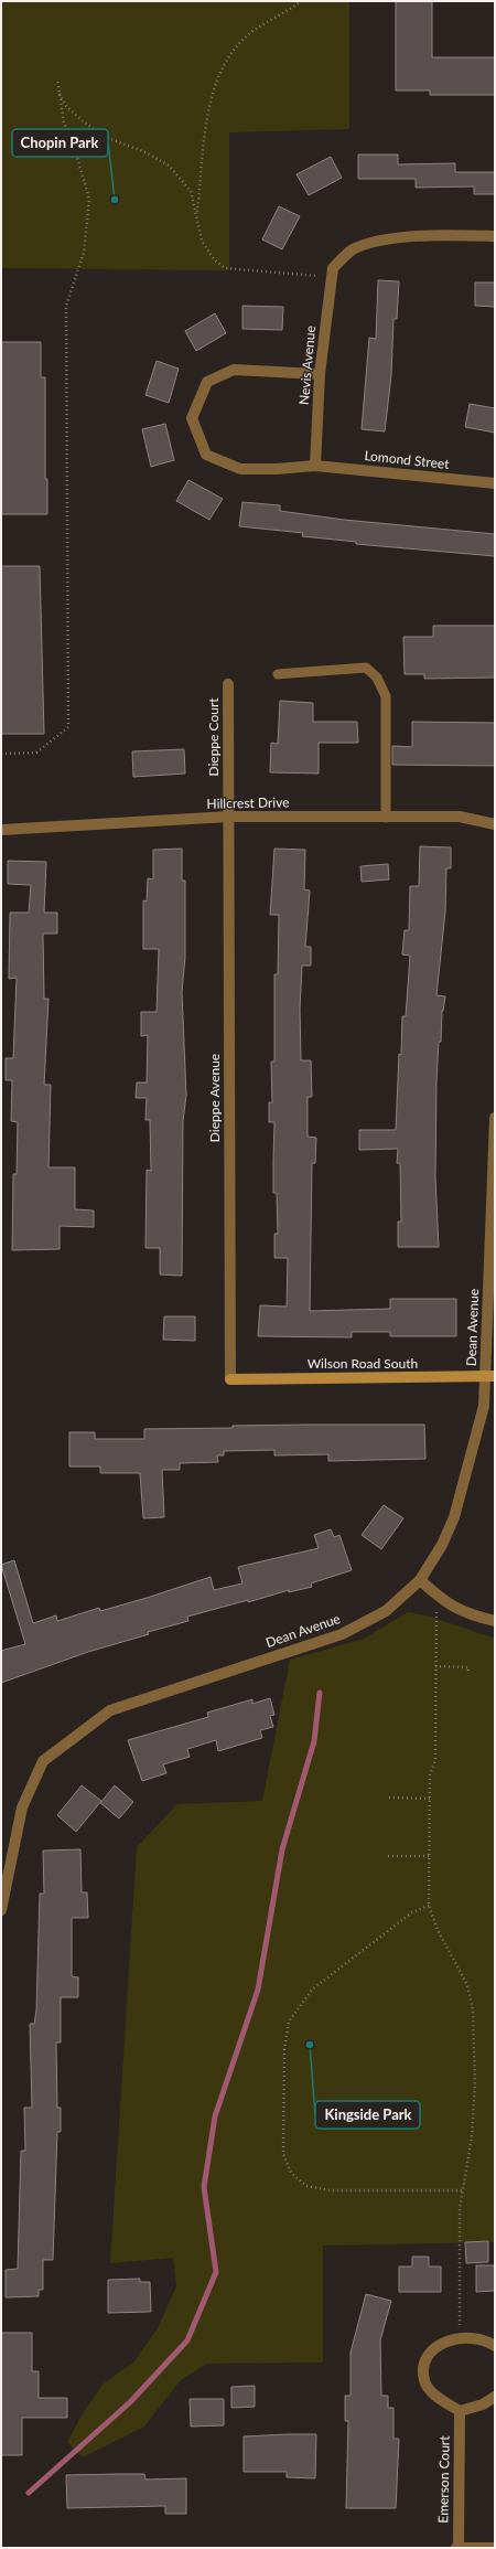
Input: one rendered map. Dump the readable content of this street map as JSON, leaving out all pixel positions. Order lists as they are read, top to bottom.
{
  "streets": {
    "main road": ["Wilson Road South"],
    "street": [
      "Nevis Avenue",
      "Lomond Street",
      "Dieppe Court",
      "Hillcrest Drive",
      "Dieppe Avenue",
      "Dean Avenue",
      "Emerson Court"
    ]
  },
  "crossings": [
    ["Nevis Avenue", "Lomond Street"],
    ["Dieppe Court", "Hillcrest Drive"],
    ["Dieppe Court", "Dieppe Avenue"],
    ["Hillcrest Drive", "Dieppe Avenue"],
    ["Dieppe Avenue", "Wilson Road South"],
    ["Dean Avenue", "Wilson Road South"]
  ],
  "places": ["Chopin Park", "Kingside Park"]
}
